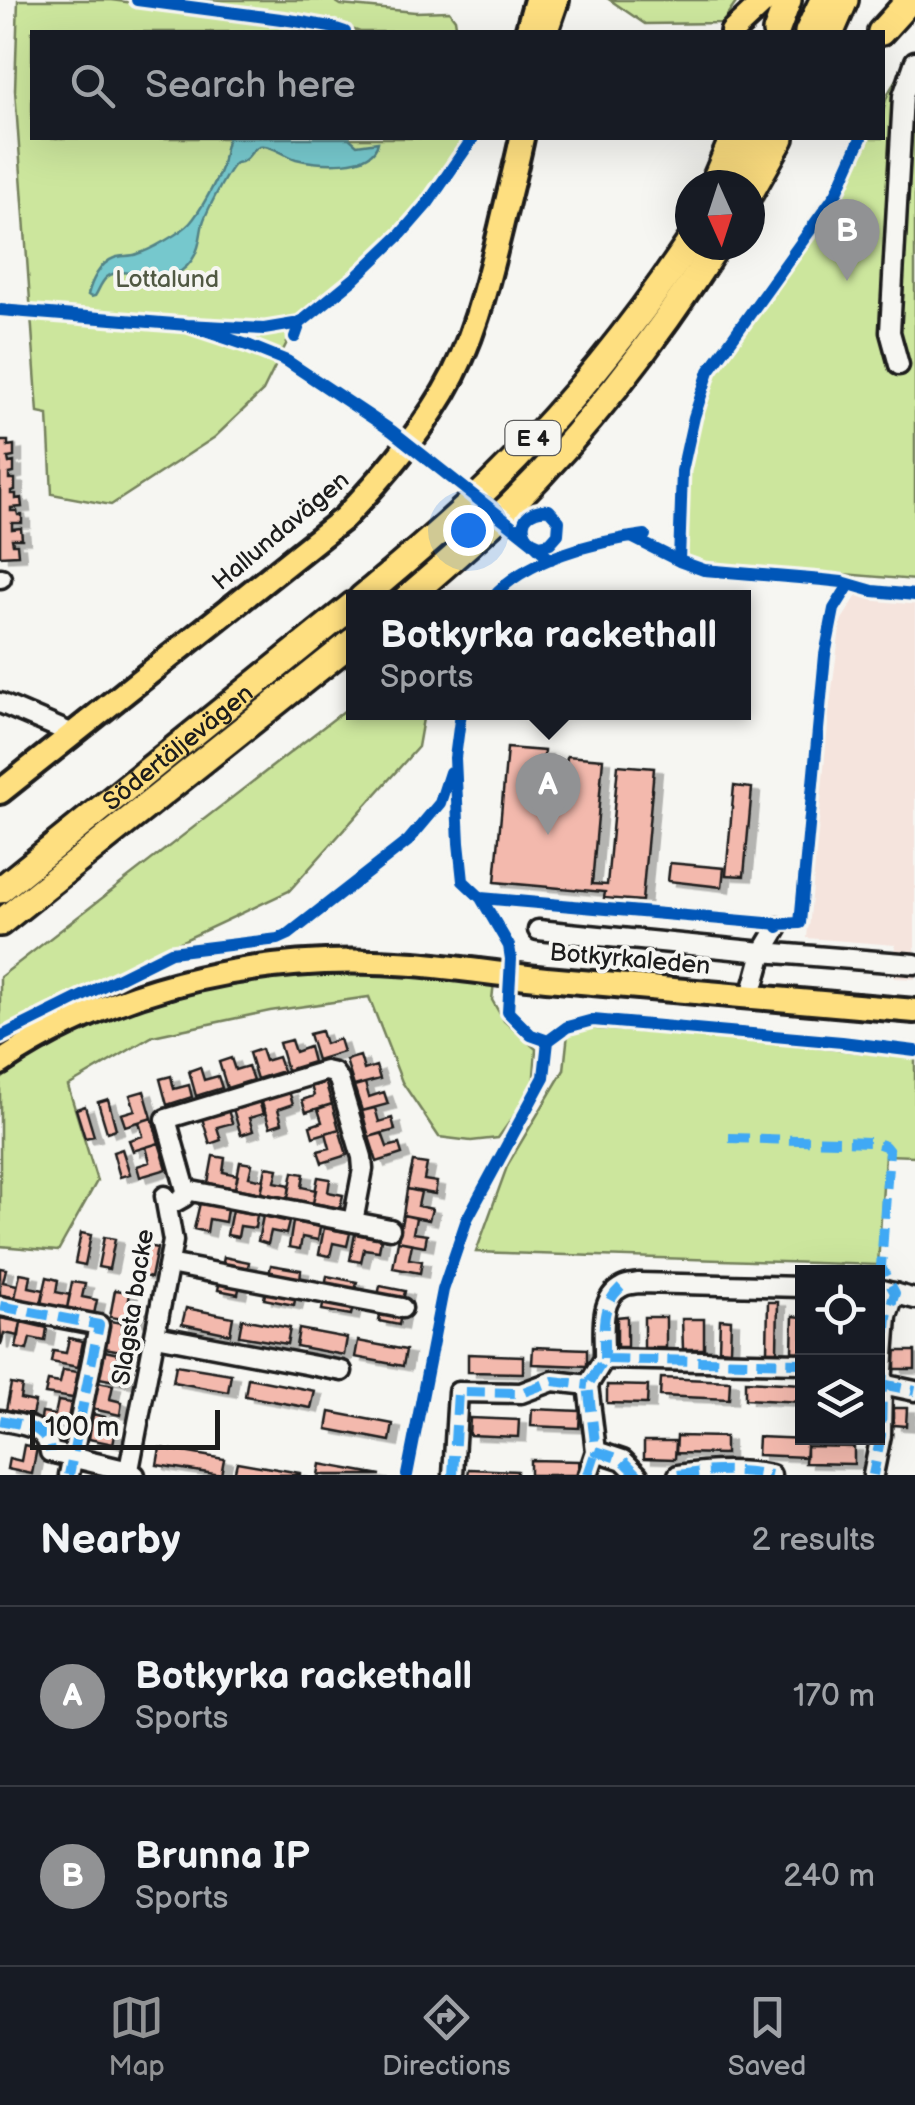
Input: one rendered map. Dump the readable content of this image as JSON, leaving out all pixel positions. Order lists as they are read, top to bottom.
{
  "streets": {
    "highway": ["E 4", "Södertäljevägen"],
    "main road": ["Hallundavägen", "Botkyrkaleden"],
    "street": ["Slagsta backe"]
  },
  "parks": ["Lottalund"],
  "scale_bar": "100 m",
  "north": "bottom",
  "page": {
    "search": "Search here",
    "pins": ["B", "A"],
    "popup": ["Botkyrka rackethall", "Sports"],
    "scale": "100 m",
    "heading": ["Nearby", "2 results"],
    "list": [
      {
        "mark": "A",
        "name": "Botkyrka rackethall",
        "note": "Sports",
        "value": "170 m"
      },
      {
        "mark": "B",
        "name": "Brunna IP",
        "note": "Sports",
        "value": "240 m"
      }
    ],
    "nav": ["Map", "Directions", "Saved"]
  }
}
